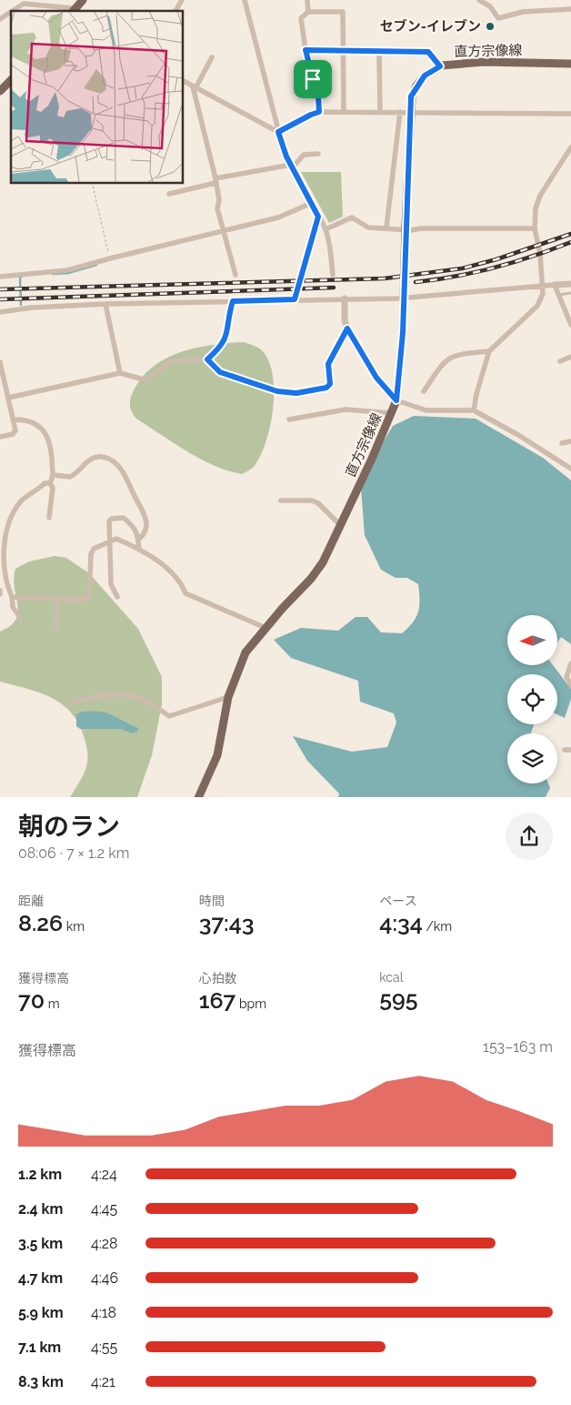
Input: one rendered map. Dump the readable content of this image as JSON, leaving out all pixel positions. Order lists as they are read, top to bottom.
{
  "streets": {
    "main road": ["直方宗像線"]
  },
  "places": ["セブン-イレブン"],
  "north": "left",
  "page": {
    "heading": ["朝のラン", "08:06 · 7 × 1.2 km"],
    "stats": [
      ["距離", "8.26 km"],
      ["時間", "37:43"],
      ["ペース", "4:34 /km"],
      ["獲得標高", "70 m"],
      ["心拍数", "167 bpm"],
      ["kcal", "595"]
    ],
    "chart": ["獲得標高", "153–163 m"],
    "list": [
      {
        "name": "1.2 km",
        "note": "4:24"
      },
      {
        "name": "2.4 km",
        "note": "4:45"
      },
      {
        "name": "3.5 km",
        "note": "4:28"
      },
      {
        "name": "4.7 km",
        "note": "4:46"
      },
      {
        "name": "5.9 km",
        "note": "4:18"
      },
      {
        "name": "7.1 km",
        "note": "4:55"
      },
      {
        "name": "8.3 km",
        "note": "4:21"
      }
    ]
  }
}
